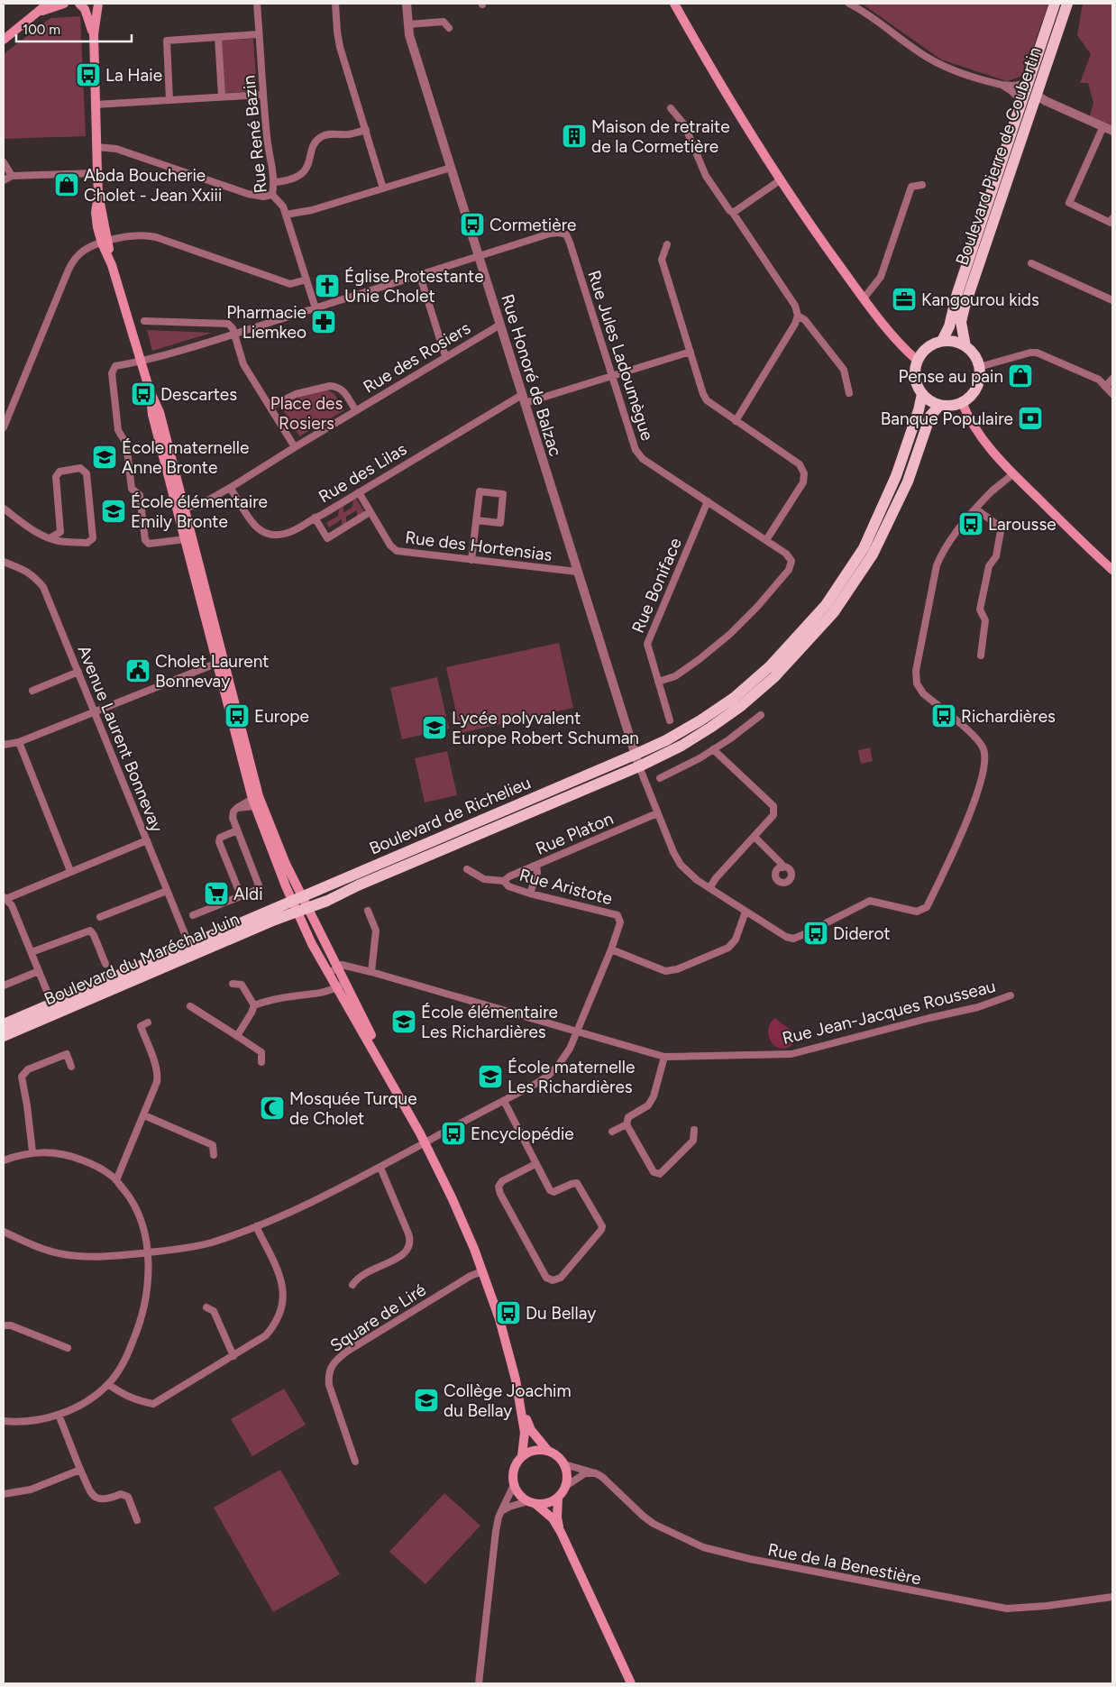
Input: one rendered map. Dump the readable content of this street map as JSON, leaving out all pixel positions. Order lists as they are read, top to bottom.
{
  "streets": {
    "main road": ["Boulevard Pierre de Coubertin", "Boulevard de Richelieu", "Boulevard du Maréchal Juin"],
    "street": [
      "Rue René Bazin",
      "Rue Jules Ladoumègue",
      "Rue des Rosiers",
      "Rue Honoré de Balzac",
      "Rue des Lilas",
      "Rue des Hortensias",
      "Rue Boniface",
      "Avenue Laurent Bonnevay",
      "Rue Platon",
      "Rue Aristote",
      "Rue Jean-Jacques Rousseau",
      "Square de Liré",
      "Rue de la Benestière"
    ]
  },
  "crossings": [
    ["Boulevard Pierre de Coubertin", "Boulevard de Richelieu"],
    ["Rue Jules Ladoumègue", "Rue Honoré de Balzac"],
    ["Rue Jules Ladoumègue", "Rue des Lilas"],
    ["Rue Jules Ladoumègue", "Rue Boniface"],
    ["Rue des Rosiers", "Rue Honoré de Balzac"],
    ["Rue des Rosiers", "Rue des Lilas"],
    ["Rue Honoré de Balzac", "Rue des Lilas"],
    ["Rue Honoré de Balzac", "Rue des Hortensias"],
    ["Rue Honoré de Balzac", "Boulevard de Richelieu"],
    ["Rue des Lilas", "Rue des Hortensias"],
    ["Avenue Laurent Bonnevay", "Boulevard du Maréchal Juin"],
    ["Boulevard de Richelieu", "Boulevard du Maréchal Juin"],
    ["Rue Platon", "Rue Aristote"],
    ["Rue Aristote", "Rue Jean-Jacques Rousseau"]
  ],
  "parks": ["Place des Rosiers"],
  "places": {
    "bus stop": [
      "La Haie",
      "Cormetière",
      "Descartes",
      "Larousse",
      "Europe",
      "Richardières",
      "Diderot",
      "Encyclopédie",
      "Du Bellay"
    ],
    "building": ["Maison de retraite de la Cormetière"],
    "shop": ["Abda Boucherie Cholet - Jean Xxiii", "Pense au pain"],
    "church": ["Église Protestante Unie Cholet"],
    "office": ["Kangourou kids"],
    "pharmacy": ["Pharmacie Liemkeo"],
    "bank": ["Banque Populaire"],
    "school or university": [
      "École maternelle Anne Bronte",
      "École élémentaire Emily Bronte",
      "Lycée polyvalent Europe Robert Schuman",
      "École élémentaire Les Richardières",
      "École maternelle Les Richardières",
      "Collège Joachim du Bellay"
    ],
    "public building": ["Cholet Laurent Bonnevay"],
    "supermarket": ["Aldi"],
    "mosque": ["Mosquée Turque de Cholet"]
  },
  "scale_bar": "100 m"
}
